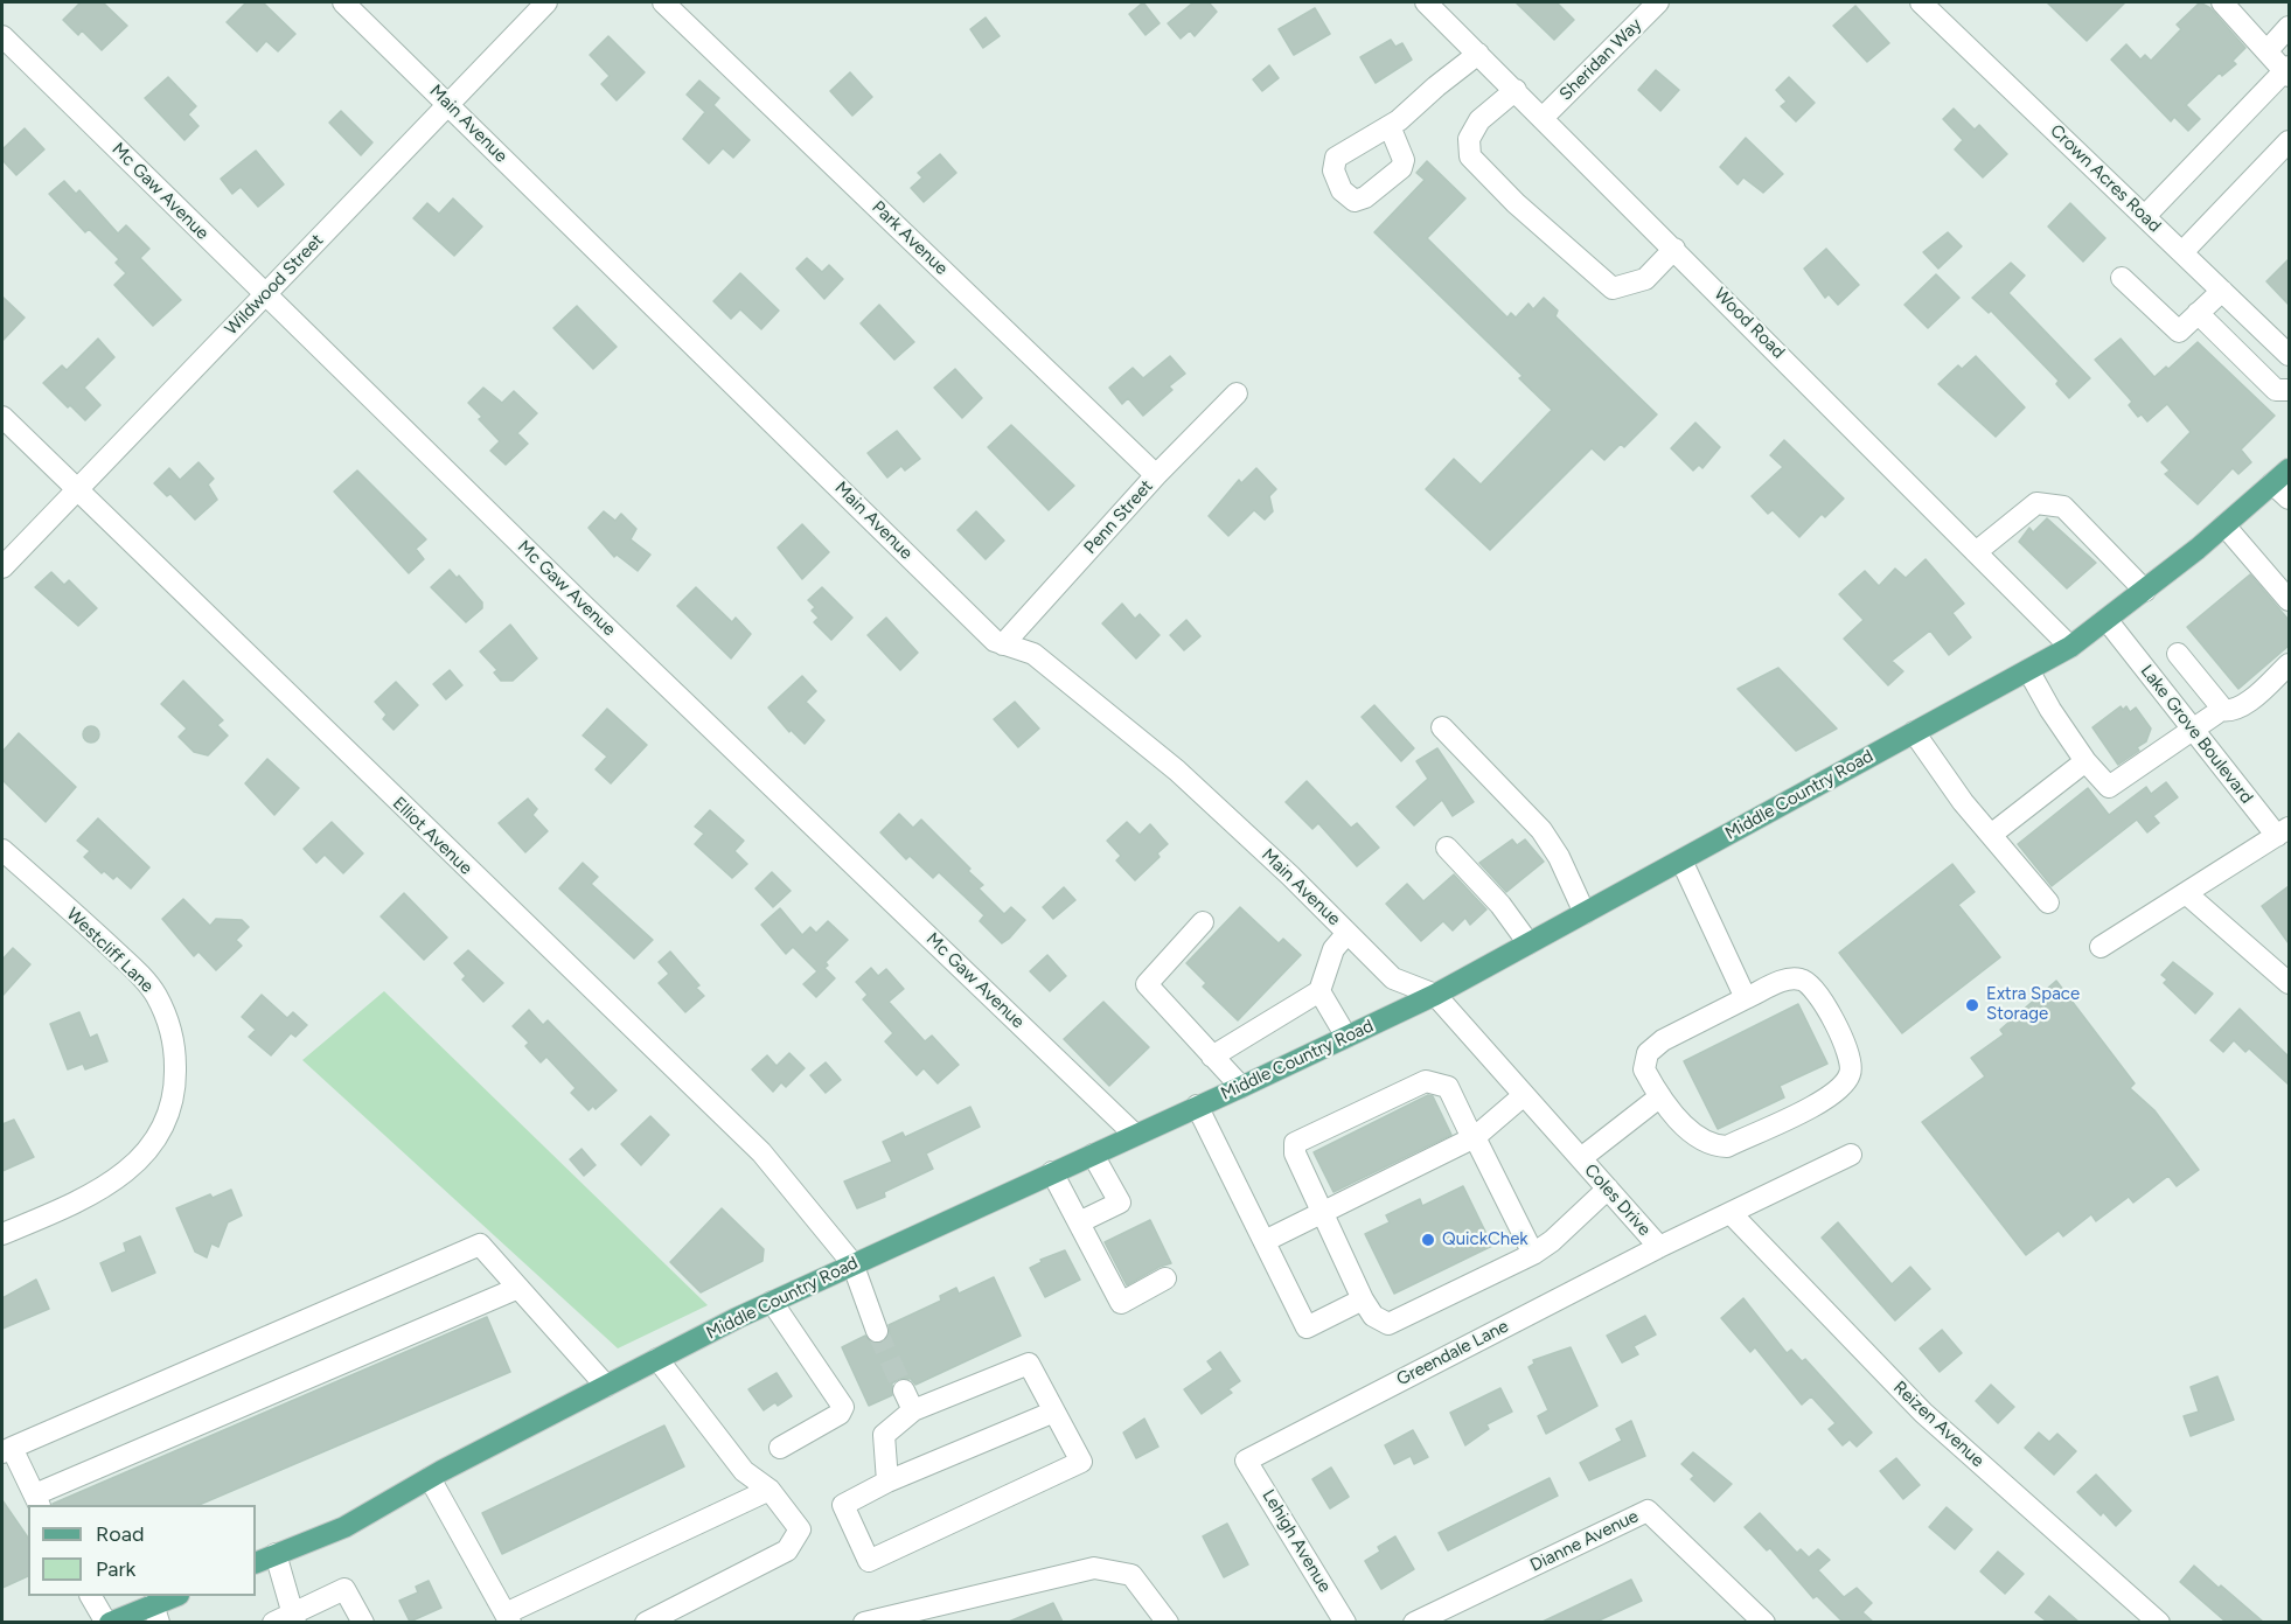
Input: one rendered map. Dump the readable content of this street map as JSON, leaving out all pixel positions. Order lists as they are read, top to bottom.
{
  "streets": {
    "main road": ["Middle Country Road"],
    "street": [
      "Sheridan Way",
      "Main Avenue",
      "Crown Acres Road",
      "Mc Gaw Avenue",
      "Park Avenue",
      "Wildwood Street",
      "Wood Road",
      "Penn Street",
      "Lake Grove Boulevard",
      "Elliot Avenue",
      "Westcliff Lane",
      "Coles Drive",
      "Greendale Lane",
      "Reizen Avenue",
      "Lehigh Avenue",
      "Dianne Avenue"
    ]
  },
  "crossings": [
    ["Sheridan Way", "Wood Road"],
    ["Main Avenue", "Wildwood Street"],
    ["Main Avenue", "Penn Street"],
    ["Main Avenue", "Middle Country Road"],
    ["Main Avenue", "Coles Drive"],
    ["Mc Gaw Avenue", "Wildwood Street"],
    ["Mc Gaw Avenue", "Middle Country Road"],
    ["Park Avenue", "Penn Street"],
    ["Wildwood Street", "Elliot Avenue"],
    ["Wood Road", "Middle Country Road"],
    ["Lake Grove Boulevard", "Middle Country Road"],
    ["Middle Country Road", "Elliot Avenue"],
    ["Middle Country Road", "Coles Drive"],
    ["Coles Drive", "Greendale Lane"],
    ["Coles Drive", "Reizen Avenue"],
    ["Greendale Lane", "Lehigh Avenue"]
  ],
  "places": ["Extra Space Storage", "QuickChek"],
  "legend": ["Road", "Park"]
}
